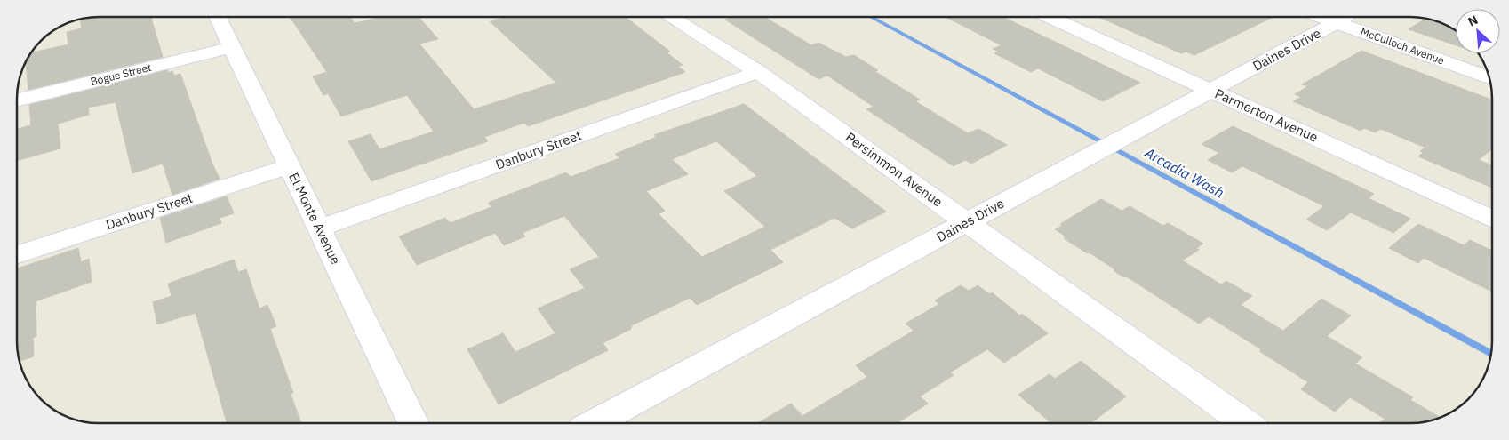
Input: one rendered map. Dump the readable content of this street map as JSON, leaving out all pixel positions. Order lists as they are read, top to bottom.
{
  "streets": {
    "street": [
      "McCulloch Avenue",
      "Daines Drive",
      "Bogue Street",
      "Parmerton Avenue",
      "Danbury Street",
      "Persimmon Avenue",
      "El Monte Avenue"
    ]
  },
  "crossings": [
    ["McCulloch Avenue", "Daines Drive"],
    ["Daines Drive", "Parmerton Avenue"],
    ["Daines Drive", "Persimmon Avenue"],
    ["Bogue Street", "El Monte Avenue"],
    ["Danbury Street", "Persimmon Avenue"],
    ["Danbury Street", "El Monte Avenue"]
  ],
  "water": ["Arcadia Wash"],
  "north": "top left"
}
